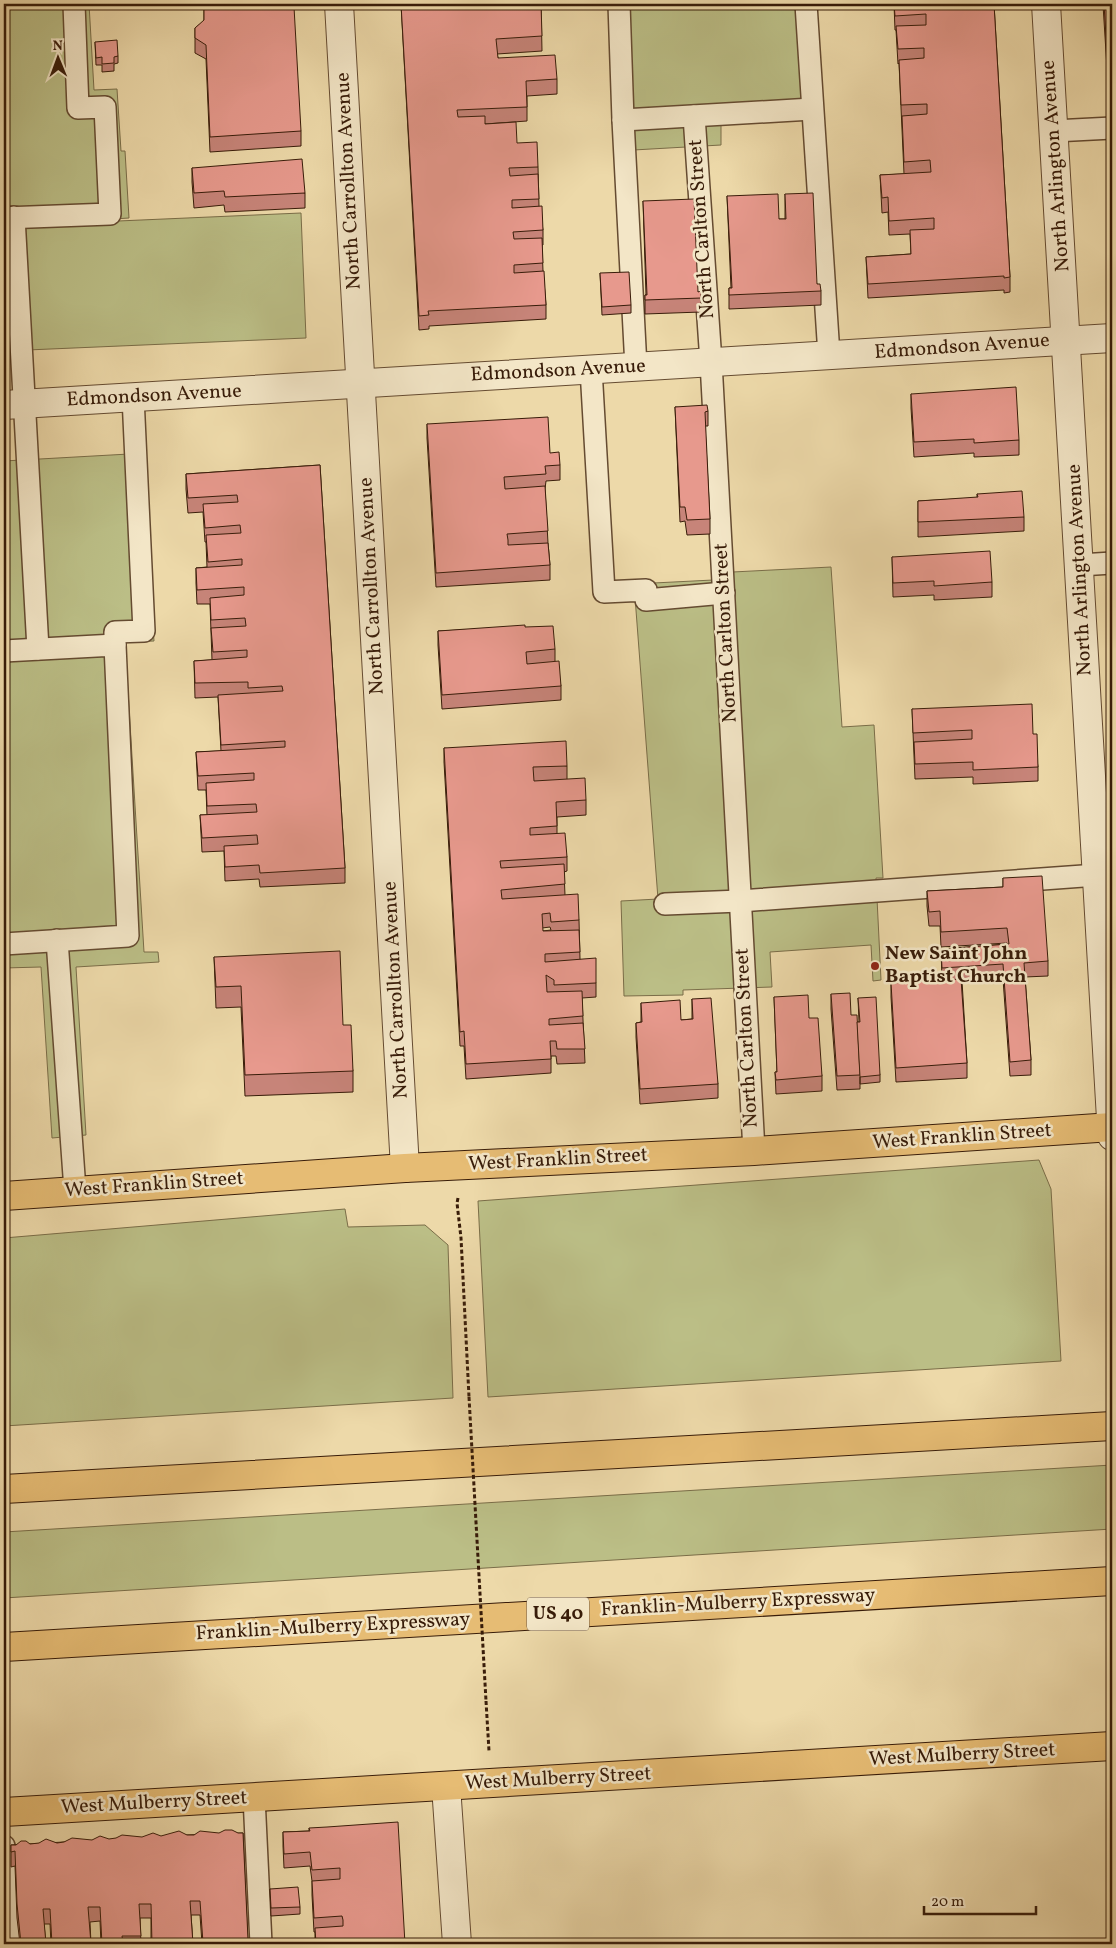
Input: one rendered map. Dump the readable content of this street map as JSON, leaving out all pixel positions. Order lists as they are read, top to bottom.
{
  "streets": {
    "main road": [
      "West Franklin Street",
      "Franklin-Mulberry Expressway",
      "US 40",
      "West Mulberry Street"
    ],
    "street": ["North Arlington Avenue", "North Carrollton Avenue", "Edmondson Avenue"],
    "lane": ["North Carlton Street"]
  },
  "crossings": [
    ["North Arlington Avenue", "Edmondson Avenue"],
    ["North Arlington Avenue", "West Franklin Street"],
    ["North Carrollton Avenue", "Edmondson Avenue"],
    ["North Carrollton Avenue", "West Franklin Street"],
    ["North Carlton Street", "Edmondson Avenue"],
    ["North Carlton Street", "West Franklin Street"]
  ],
  "places": ["New Saint John Baptist Church"],
  "scale_bar": "20 m",
  "north": "top"
}
